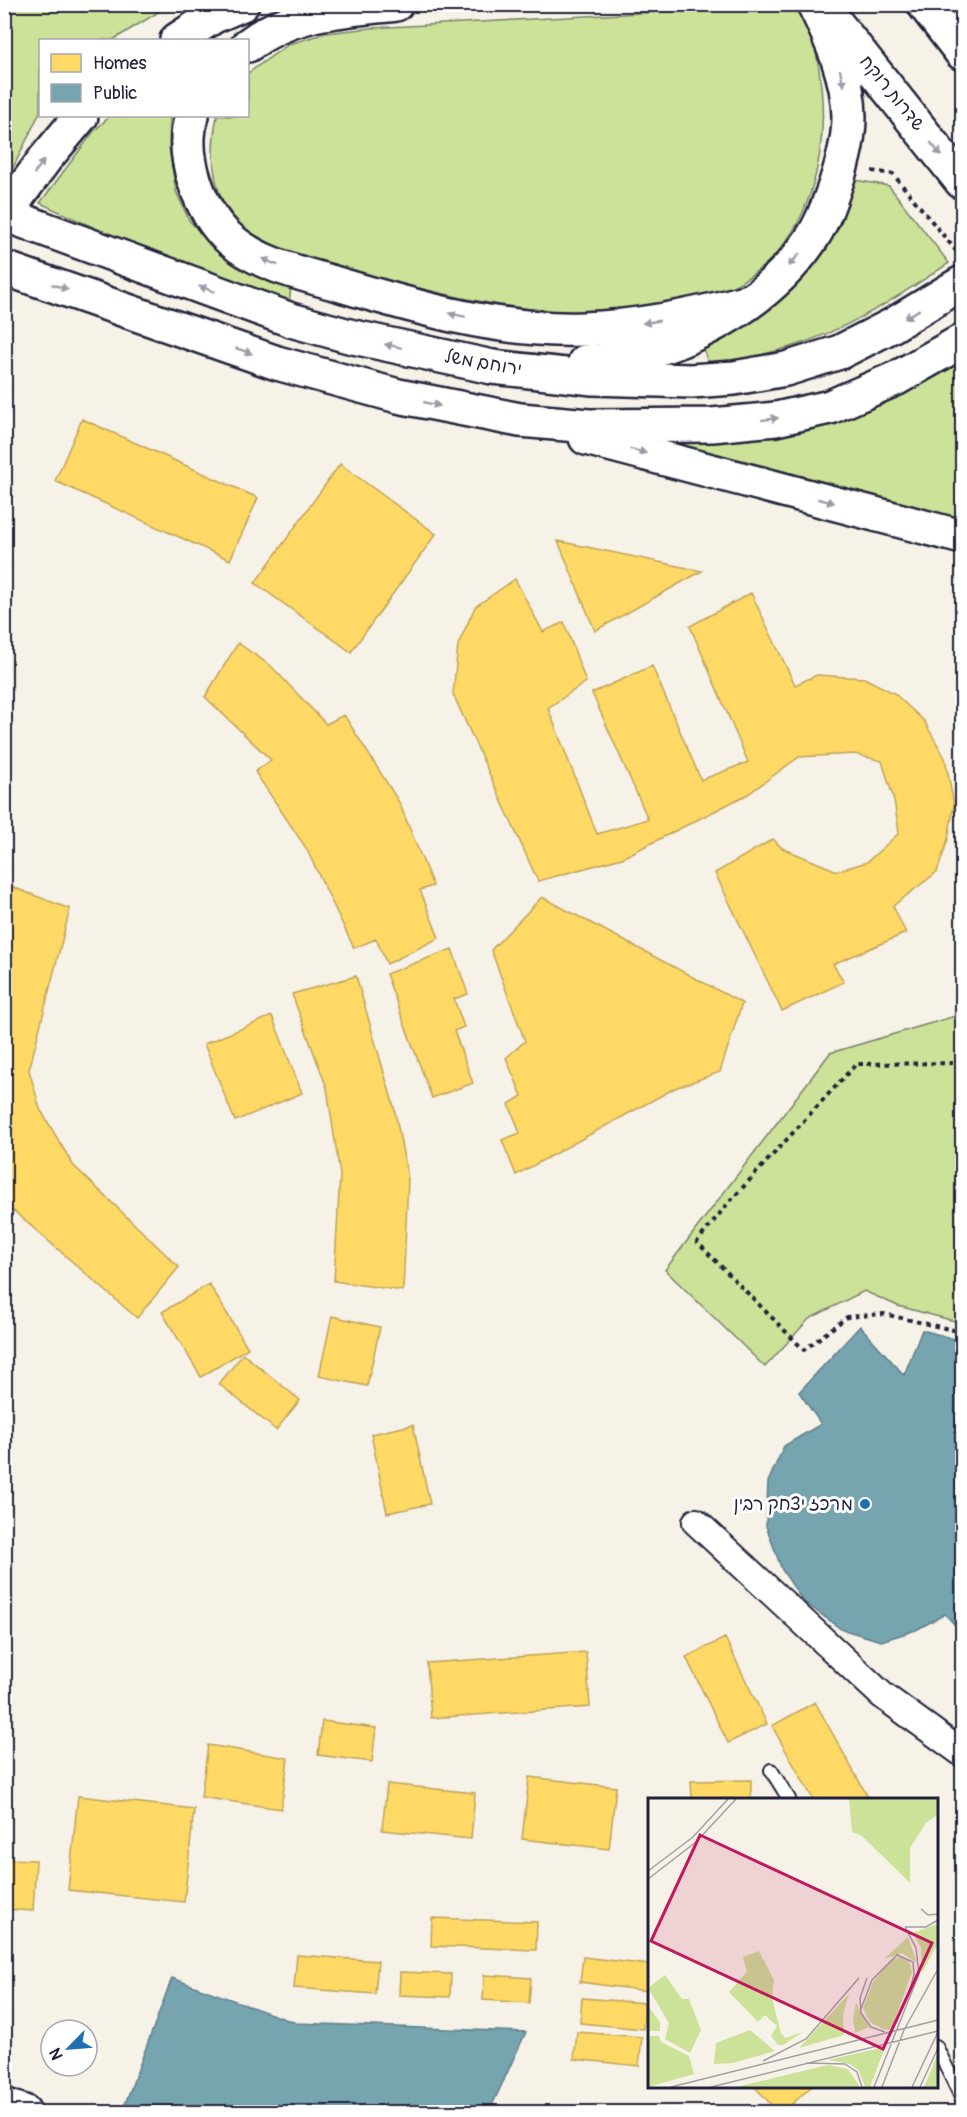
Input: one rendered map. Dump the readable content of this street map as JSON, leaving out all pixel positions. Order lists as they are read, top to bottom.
{
  "streets": {
    "main road": ["שדרות רוקח", "ירוחם משל"]
  },
  "one_way": ["שדרות רוקח"],
  "places": ["מרכז יצחק רבין"],
  "legend": ["Homes", "Public"],
  "north": "bottom left"
}
